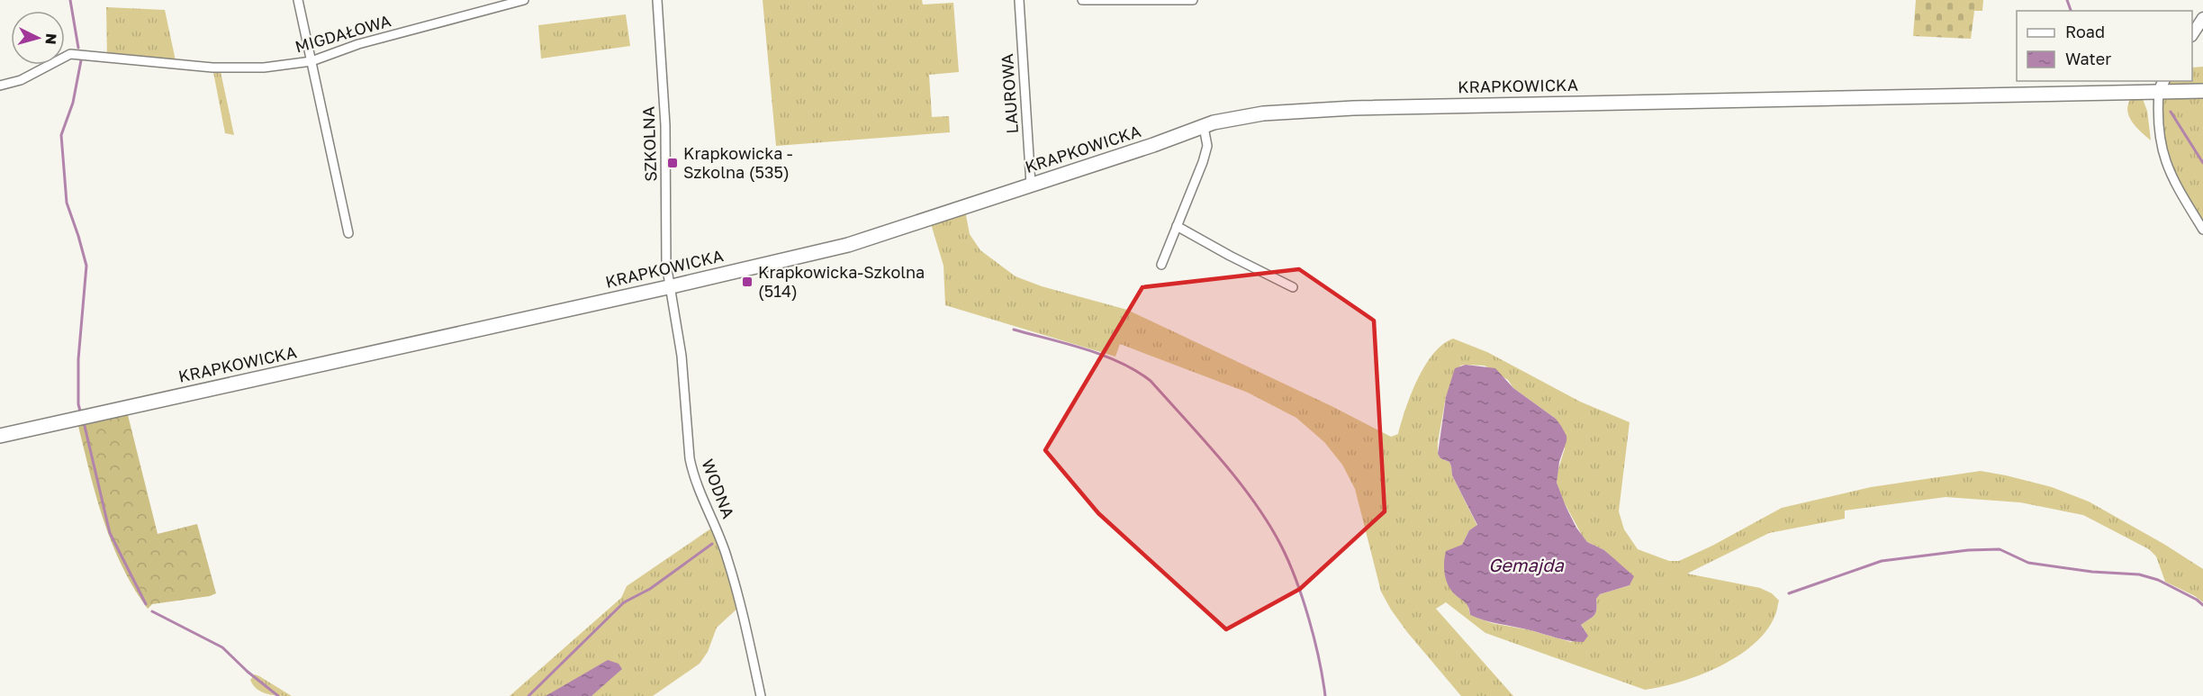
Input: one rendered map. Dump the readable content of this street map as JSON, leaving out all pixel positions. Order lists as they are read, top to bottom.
{
  "streets": {
    "main road": ["KRAPKOWICKA"],
    "street": [
      "MIGDAŁOWA",
      "LAUROWA",
      "SZKOLNA",
      "WODNA"
    ]
  },
  "crossings": [
    ["KRAPKOWICKA", "LAUROWA"],
    ["KRAPKOWICKA", "SZKOLNA"],
    ["KRAPKOWICKA", "WODNA"],
    ["SZKOLNA", "WODNA"]
  ],
  "water": ["Gemajda"],
  "places": {
    "transit": ["Krapkowicka - Szkolna (535)", "Krapkowicka-Szkolna (514)"]
  },
  "legend": ["Road", "Water"],
  "north": "right"
}
